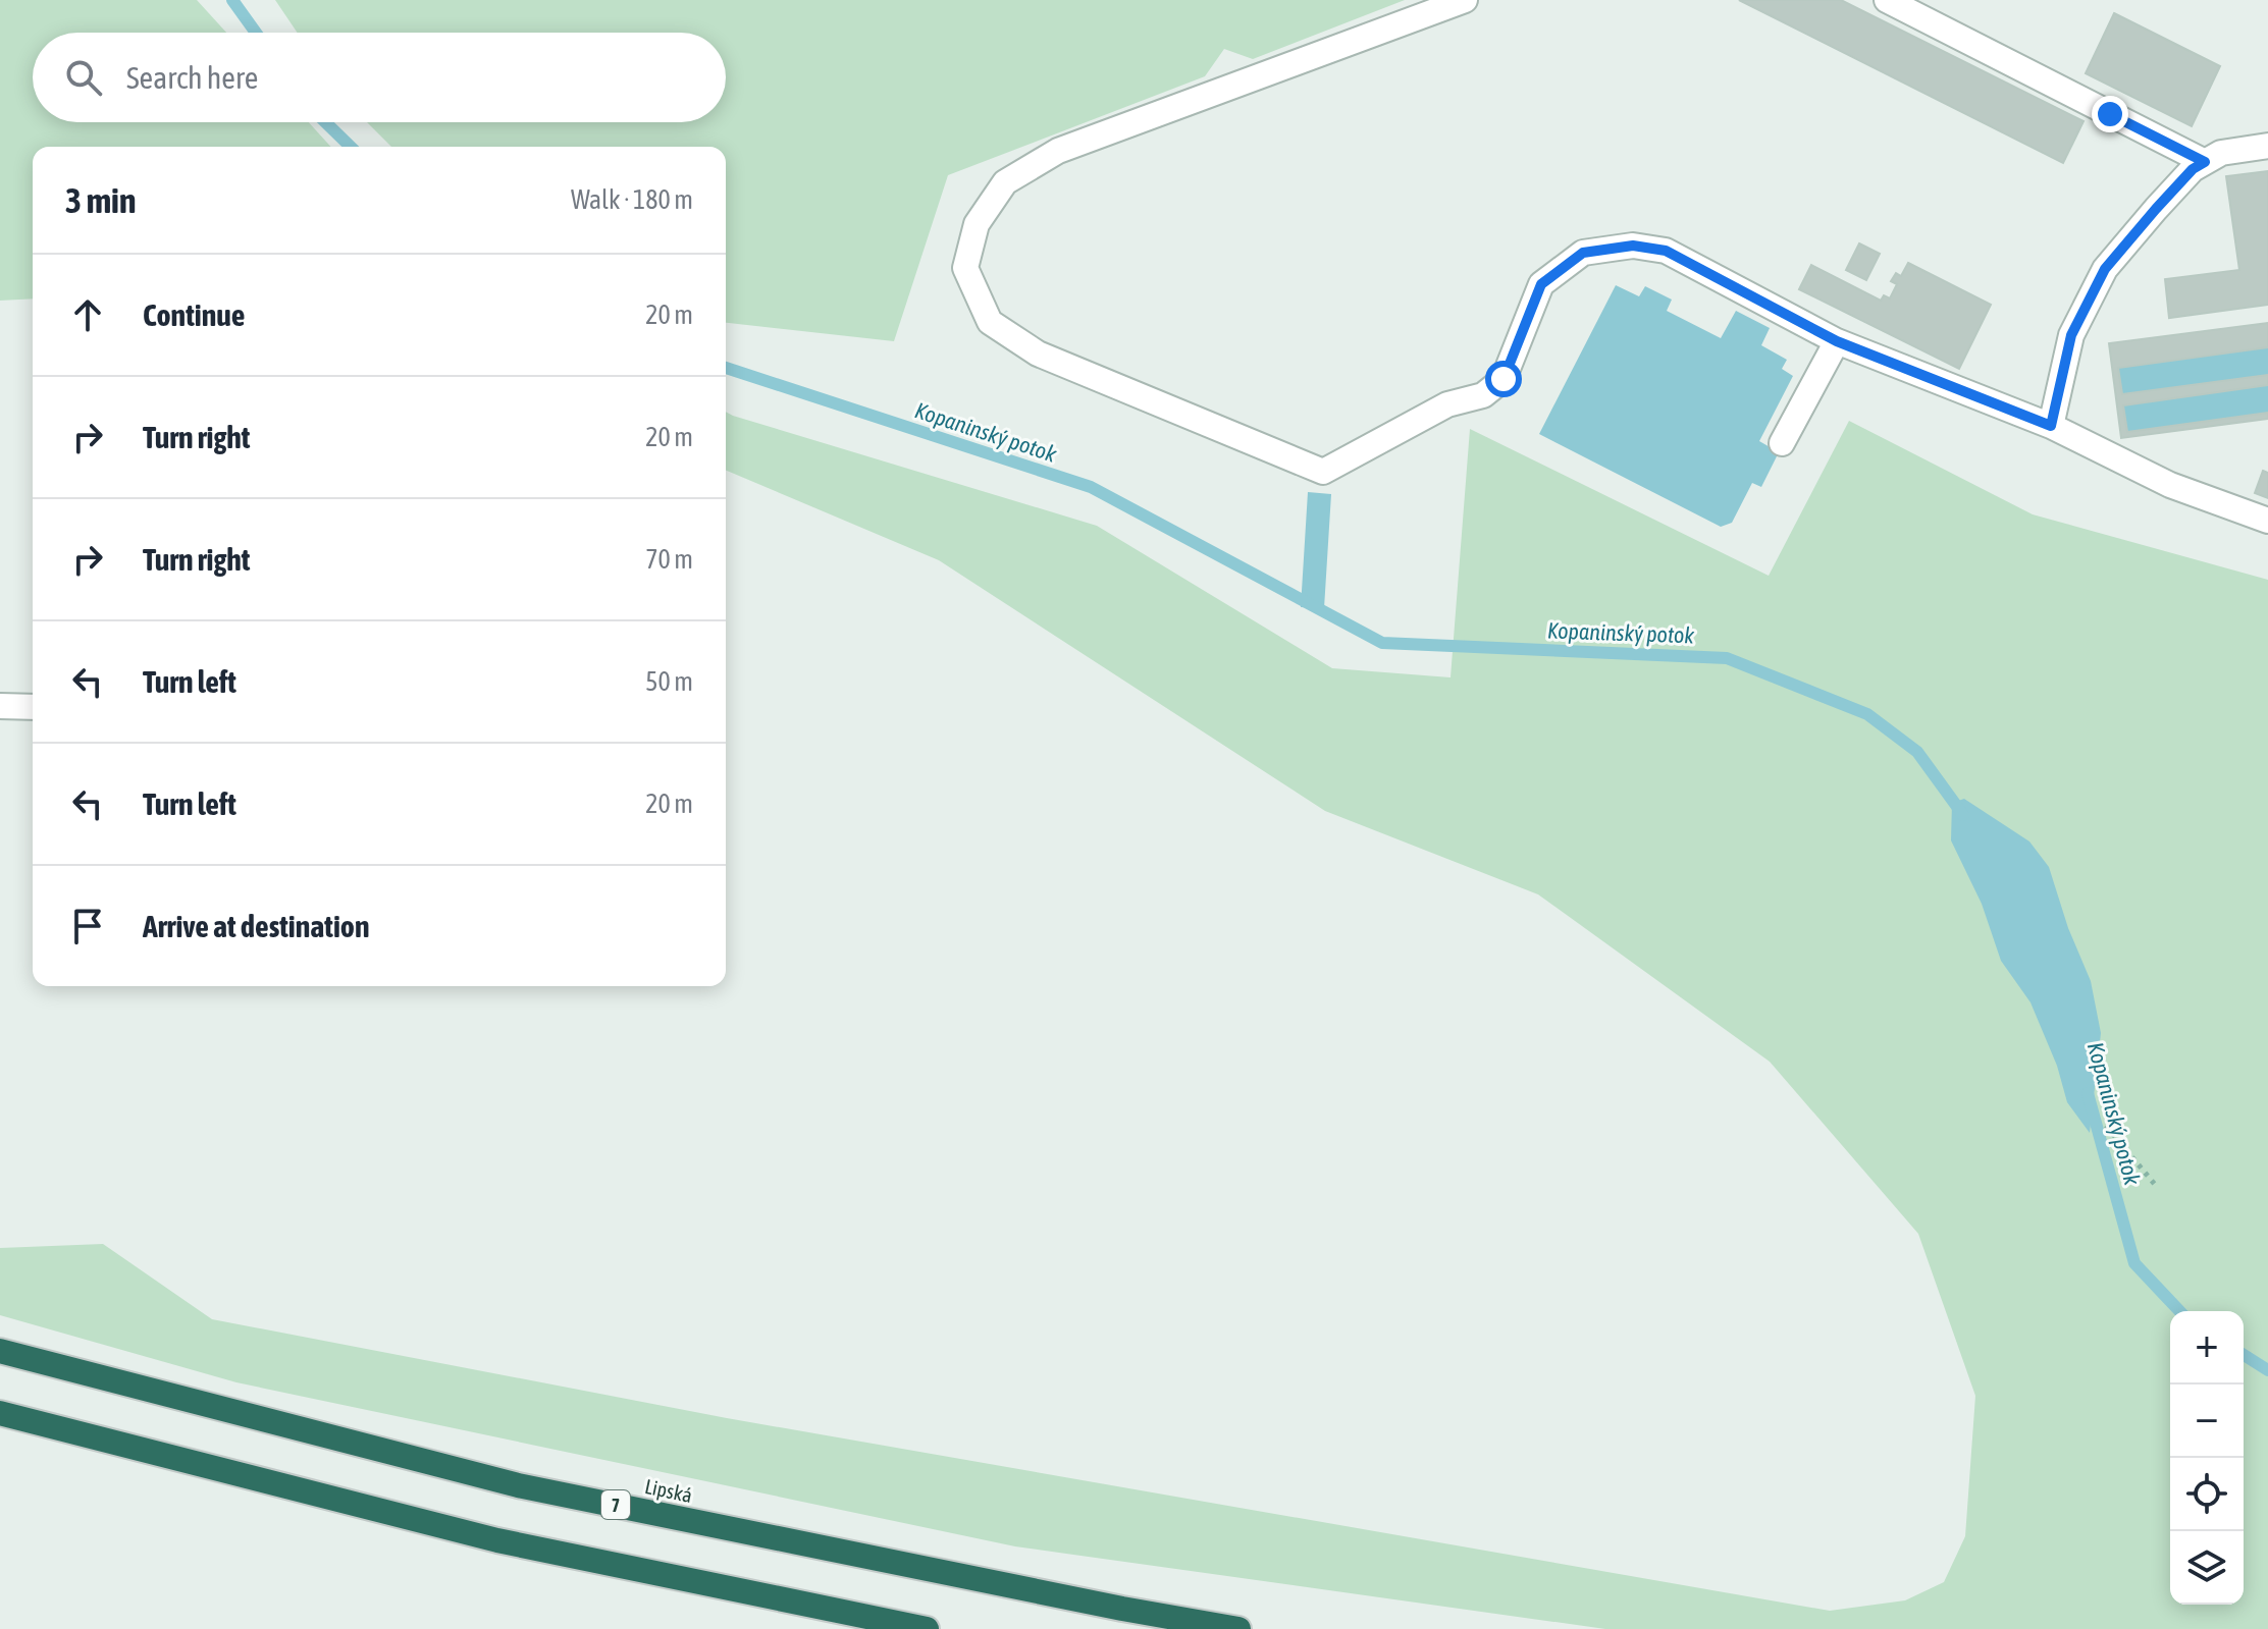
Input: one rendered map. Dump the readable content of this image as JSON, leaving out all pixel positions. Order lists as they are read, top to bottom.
{
  "streets": {
    "highway": ["Lipská", "7"]
  },
  "water": ["Kopaninský potok"],
  "page": {
    "search": "Search here",
    "heading": ["3 min", "Walk · 180 m"],
    "list": [
      ["Continue", "20 m"],
      ["Turn right", "20 m"],
      ["Turn right", "70 m"],
      ["Turn left", "50 m"],
      ["Turn left", "20 m"],
      "Arrive at destination"
    ],
    "map_buttons": ["+", "−"]
  }
}
